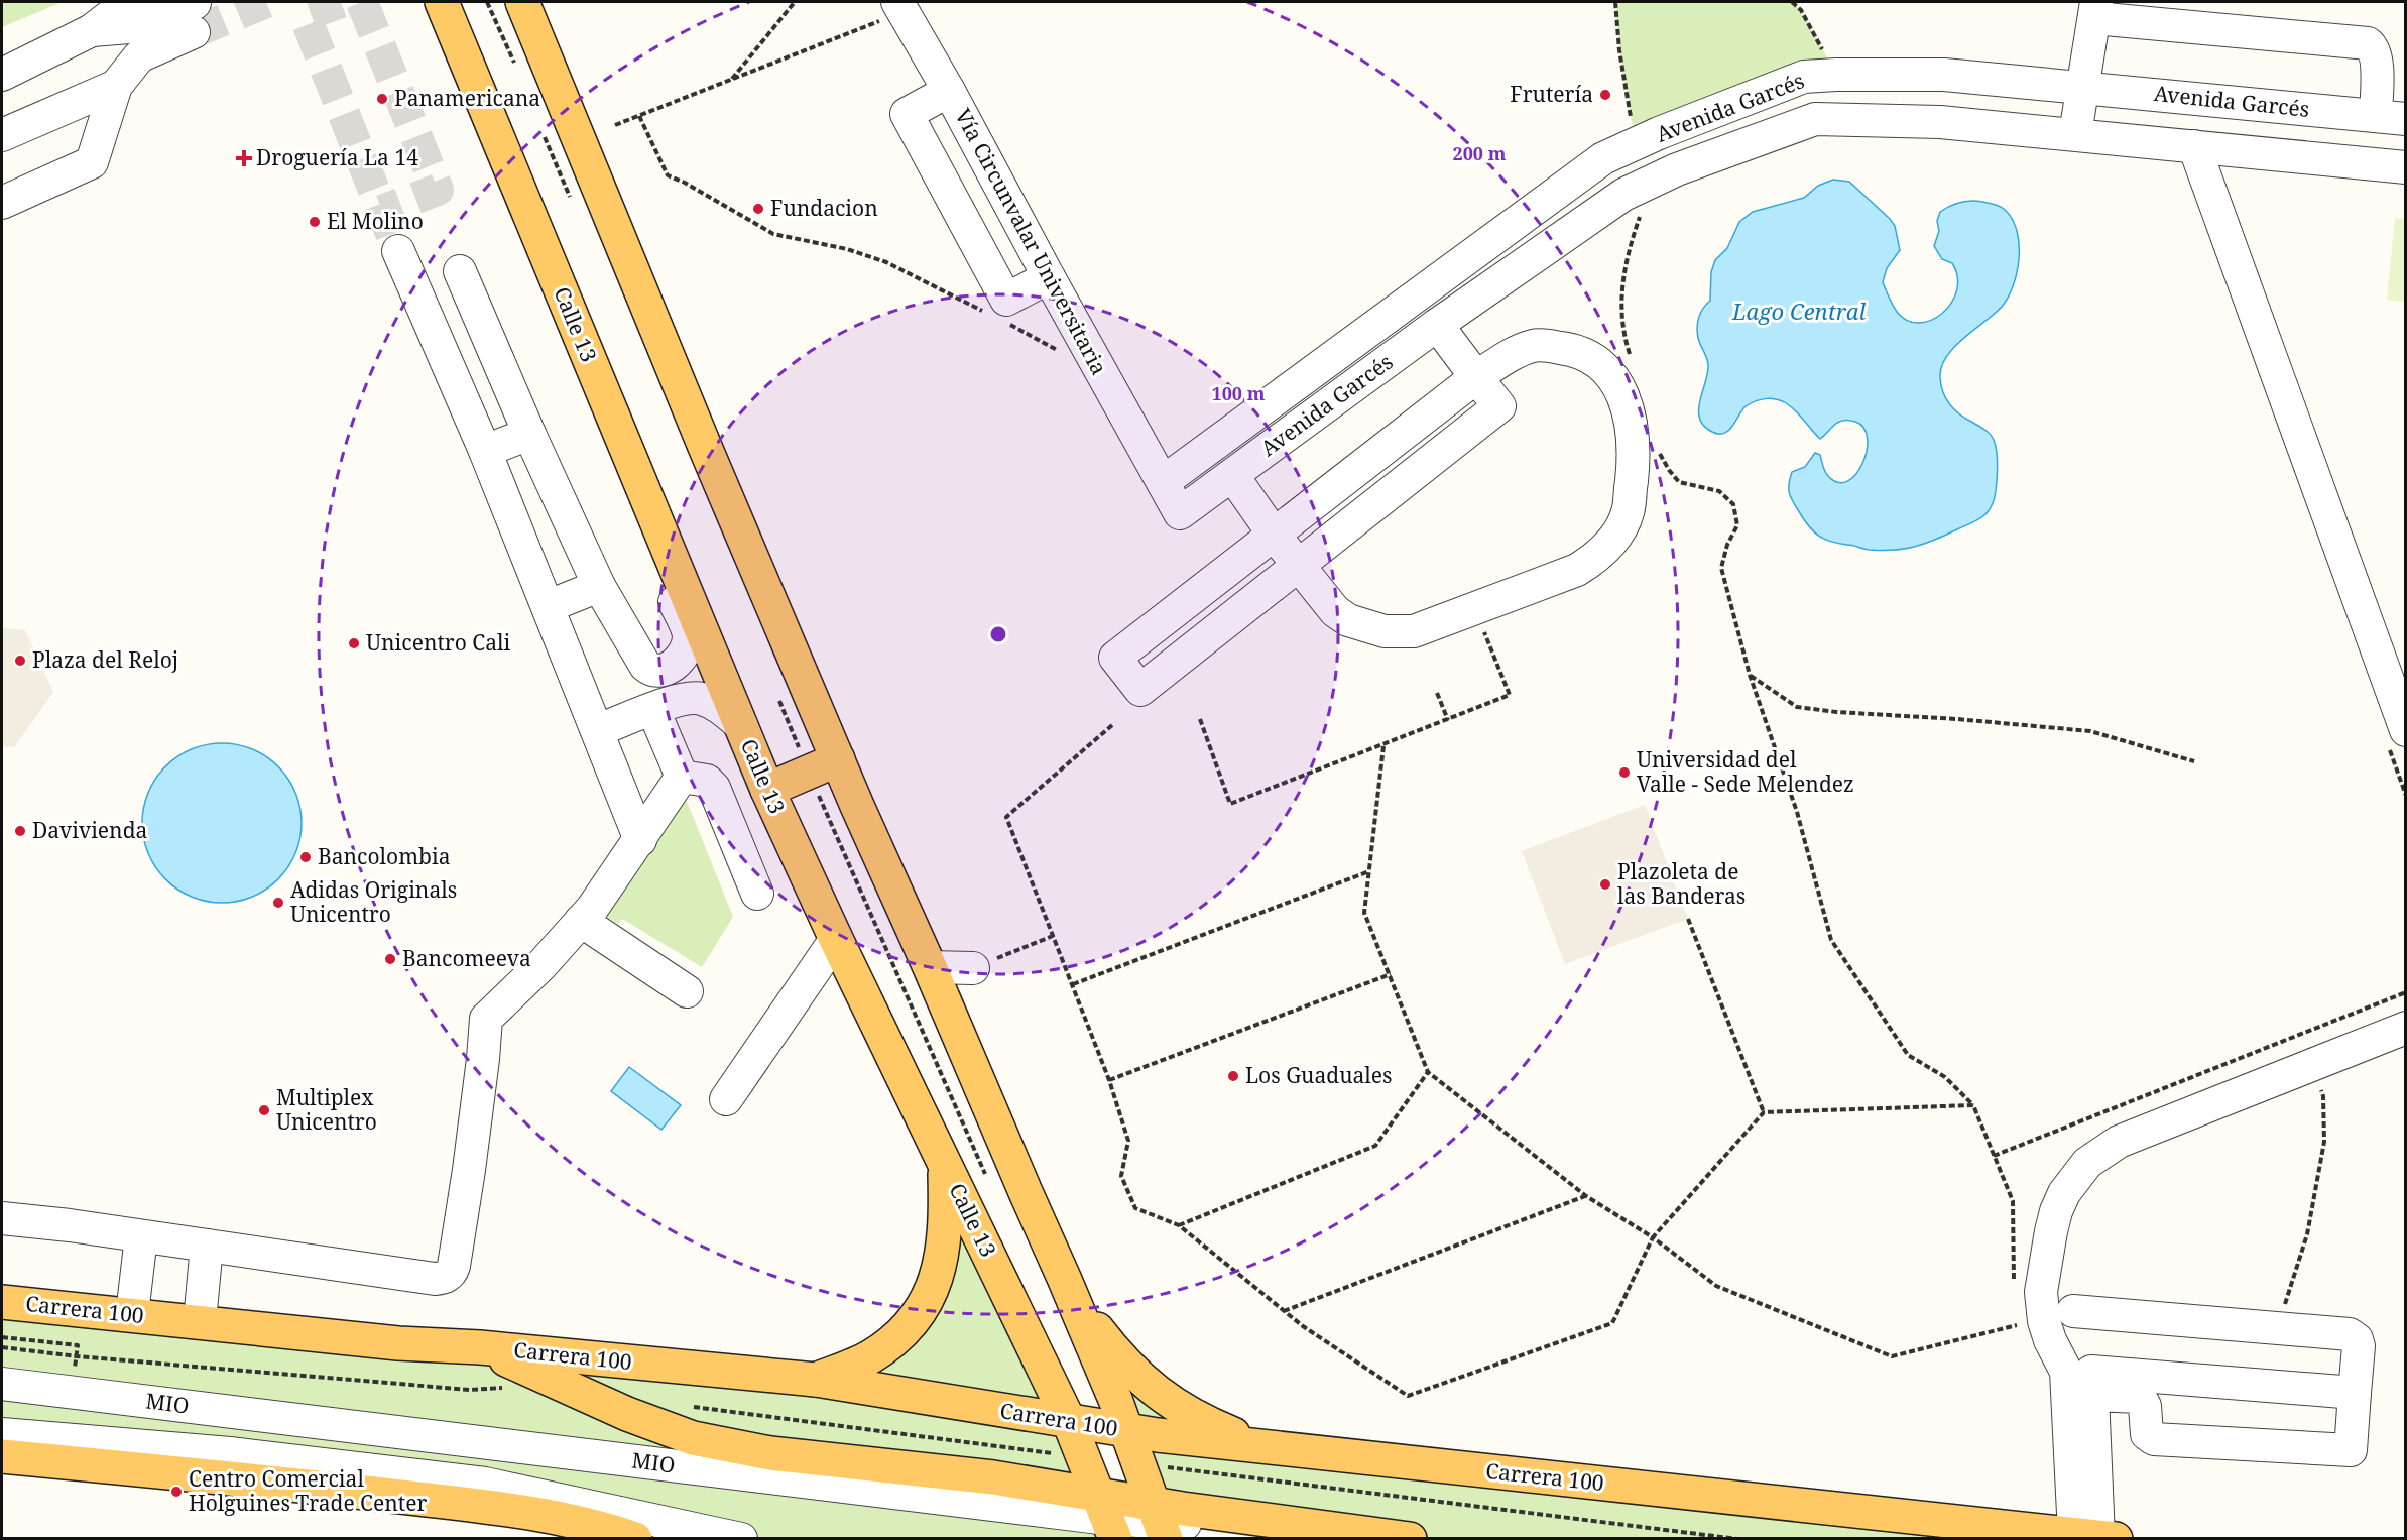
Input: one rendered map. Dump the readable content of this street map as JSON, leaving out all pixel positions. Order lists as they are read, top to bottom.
{
  "streets": {
    "main road": ["Calle 13", "Carrera 100"],
    "street": ["Avenida Garcés", "Vía Circunvalar Universitaria", "MIO"]
  },
  "crossings": [
    ["Avenida Garcés", "Vía Circunvalar Universitaria"],
    ["Calle 13", "Carrera 100"],
    ["Calle 13", "MIO"]
  ],
  "water": ["Lago Central"],
  "places": {
    "other": [
      "Frutería",
      "Panamericana",
      "Fundacion",
      "El Molino",
      "Unicentro Cali",
      "Plaza del Reloj",
      "Universidad del Valle - Sede Melendez",
      "Davivienda",
      "Bancolombia",
      "Plazoleta de las Banderas",
      "Adidas Originals Unicentro",
      "Bancomeeva",
      "Los Guaduales",
      "Multiplex Unicentro",
      "Centro Comercial Holguines Trade Center"
    ],
    "health": ["Droguería La 14"]
  },
  "rings": ["200 m", "100 m"]
}
